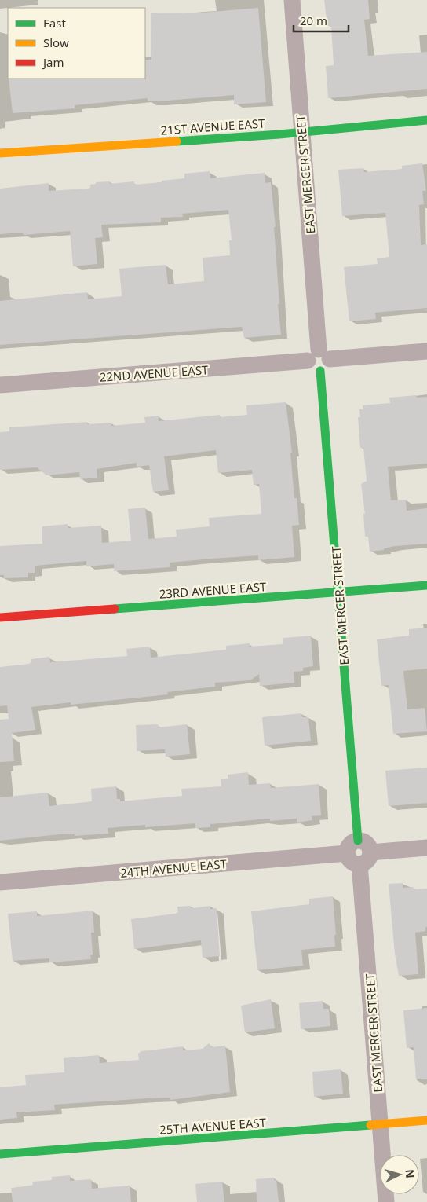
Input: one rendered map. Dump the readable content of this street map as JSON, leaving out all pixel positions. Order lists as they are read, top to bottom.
{
  "streets": {
    "street": [
      "21ST AVENUE EAST",
      "EAST MERCER STREET",
      "22ND AVENUE EAST",
      "23RD AVENUE EAST",
      "24TH AVENUE EAST",
      "25TH AVENUE EAST"
    ]
  },
  "crossings": [
    ["21ST AVENUE EAST", "EAST MERCER STREET"],
    ["EAST MERCER STREET", "22ND AVENUE EAST"],
    ["EAST MERCER STREET", "23RD AVENUE EAST"],
    ["EAST MERCER STREET", "24TH AVENUE EAST"],
    ["EAST MERCER STREET", "25TH AVENUE EAST"]
  ],
  "legend": ["Fast", "Slow", "Jam"],
  "scale_bar": "20 m",
  "north": "right"
}
